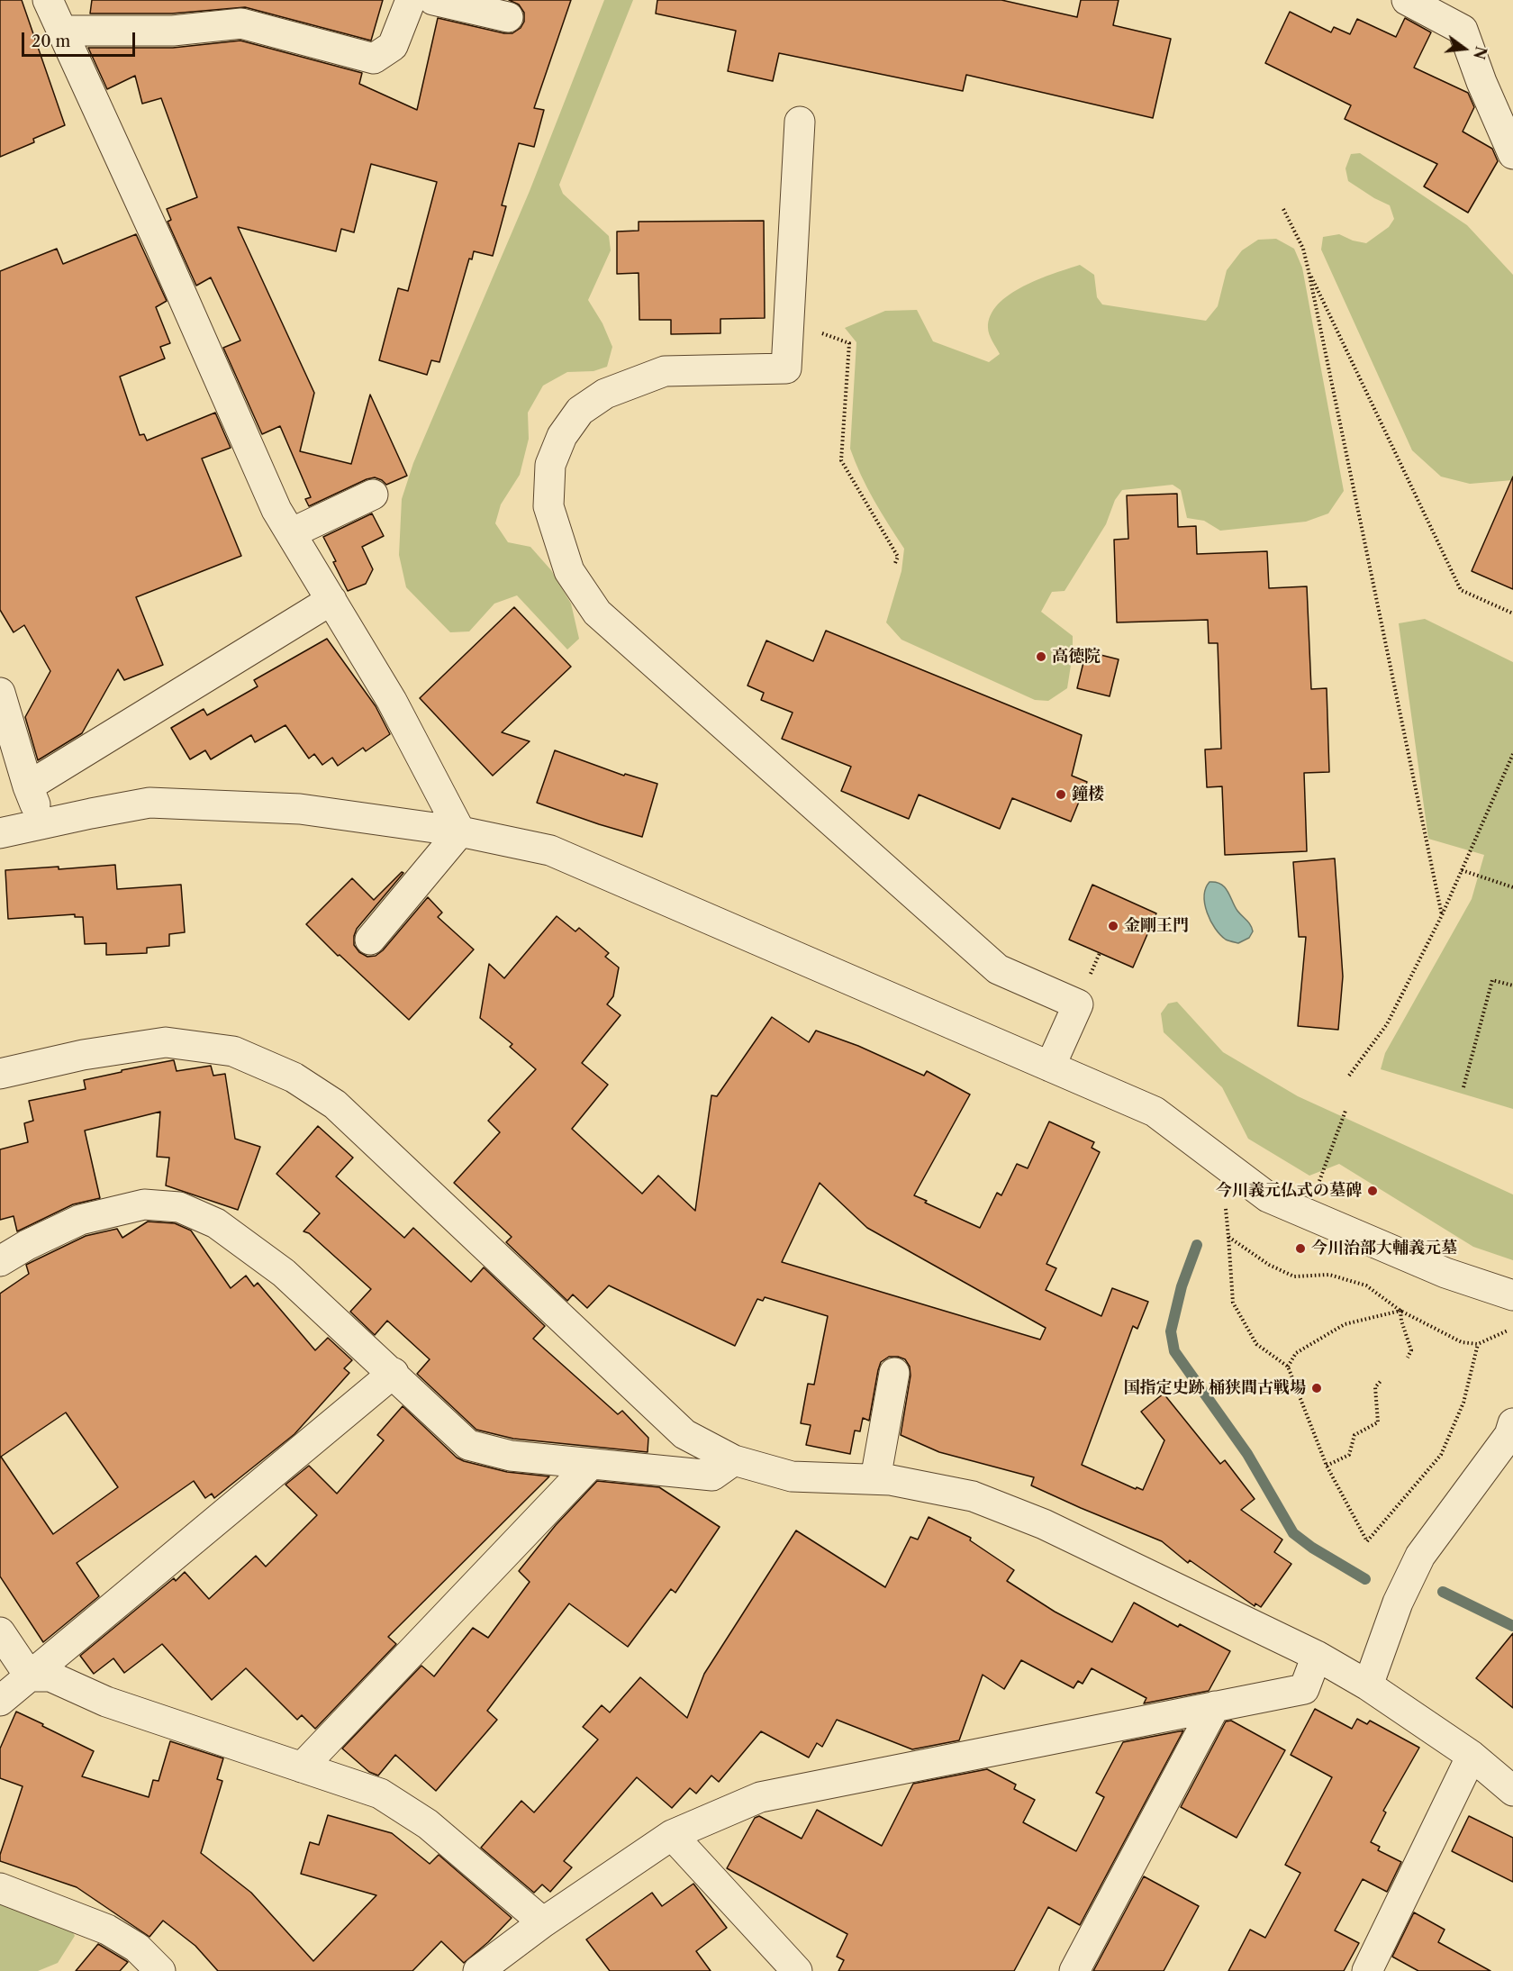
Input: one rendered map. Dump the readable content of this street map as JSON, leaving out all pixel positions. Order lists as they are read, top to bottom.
{
  "places": [
    "高徳院",
    "鐘楼",
    "金剛王門",
    "今川義元仏式の墓碑",
    "今川治部大輔義元墓",
    "国指定史跡 桶狭間古戦場"
  ],
  "scale_bar": "20 m",
  "north": "right"
}
